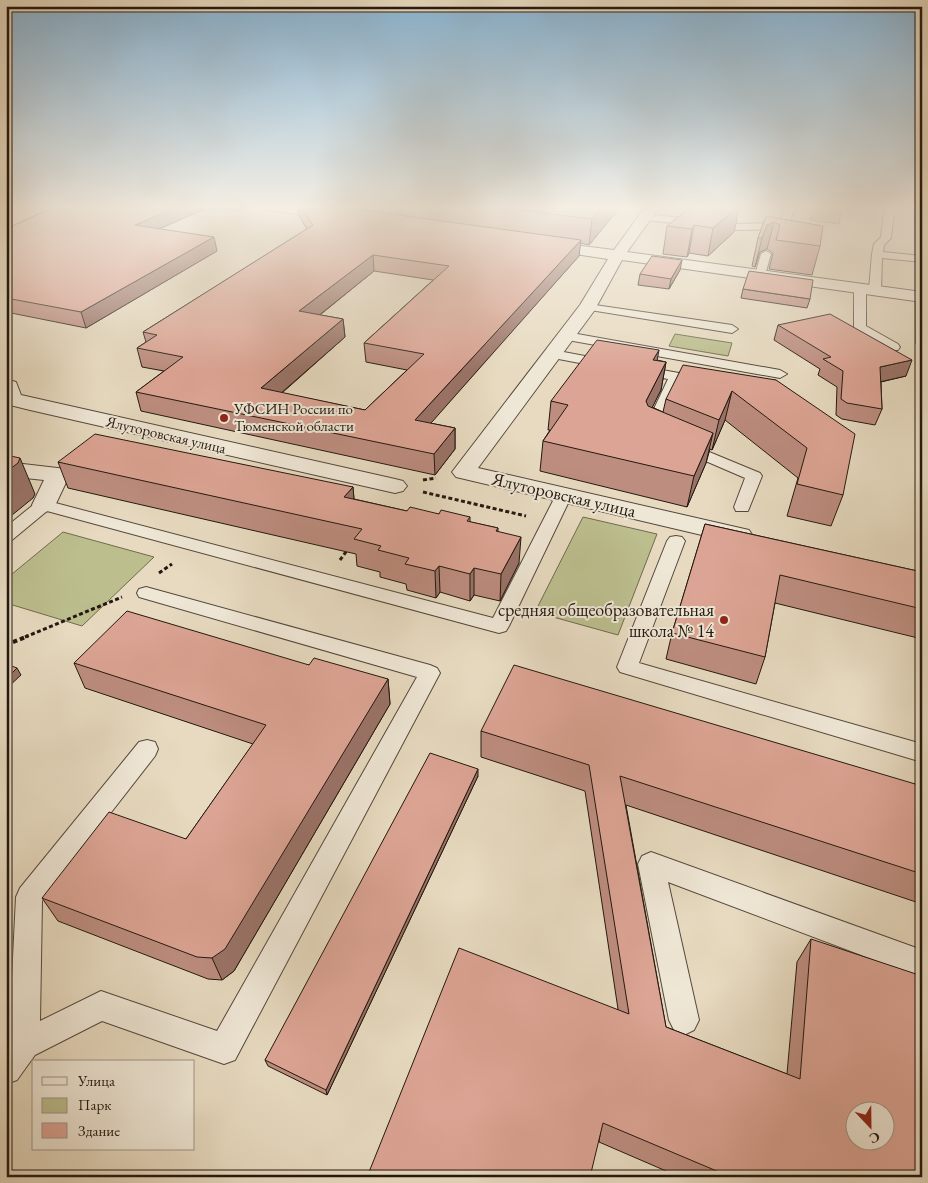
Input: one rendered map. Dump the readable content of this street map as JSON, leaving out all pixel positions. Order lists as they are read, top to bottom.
{
  "streets": {
    "street": ["Ялуторовская улица"]
  },
  "places": ["УФСИН России по Тюменской области", "средняя общеобразовательная школа № 14"],
  "legend": ["Улица", "Парк", "Здание"],
  "north": "bottom"
}
